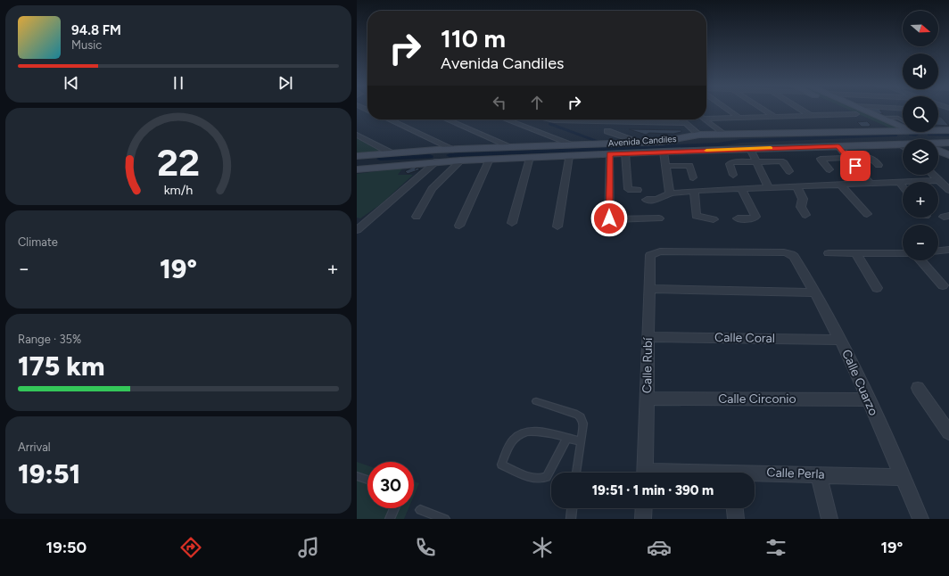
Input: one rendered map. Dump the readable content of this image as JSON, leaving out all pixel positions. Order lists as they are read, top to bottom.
{
  "streets": {
    "main road": ["Avenida Candiles"],
    "street": [
      "Calle Coral",
      "Calle Rubí",
      "Calle Cuarzo",
      "Calle Circonio",
      "Calle Perla"
    ]
  },
  "crossings": [
    ["Calle Coral", "Calle Rubí"],
    ["Calle Coral", "Calle Cuarzo"],
    ["Calle Rubí", "Calle Cuarzo"],
    ["Calle Rubí", "Calle Circonio"],
    ["Calle Cuarzo", "Calle Circonio"],
    ["Calle Cuarzo", "Calle Perla"]
  ],
  "north": "right",
  "page": {
    "map_buttons": ["+", "−"],
    "turn": ["110 m", "Avenida Candiles"],
    "song": ["94.8 FM", "Music"],
    "tile": [
      "Climate",
      ["Range · 35%", "175 km"],
      ["Arrival", "19:51"]
    ],
    "heat": ["−", "19°", "+"],
    "limit": "30",
    "trip": "19:51 · 1 min · 390 m",
    "tabs": ["19:50", "19°"],
    "gauge": ["22", "km/h"]
  }
}
